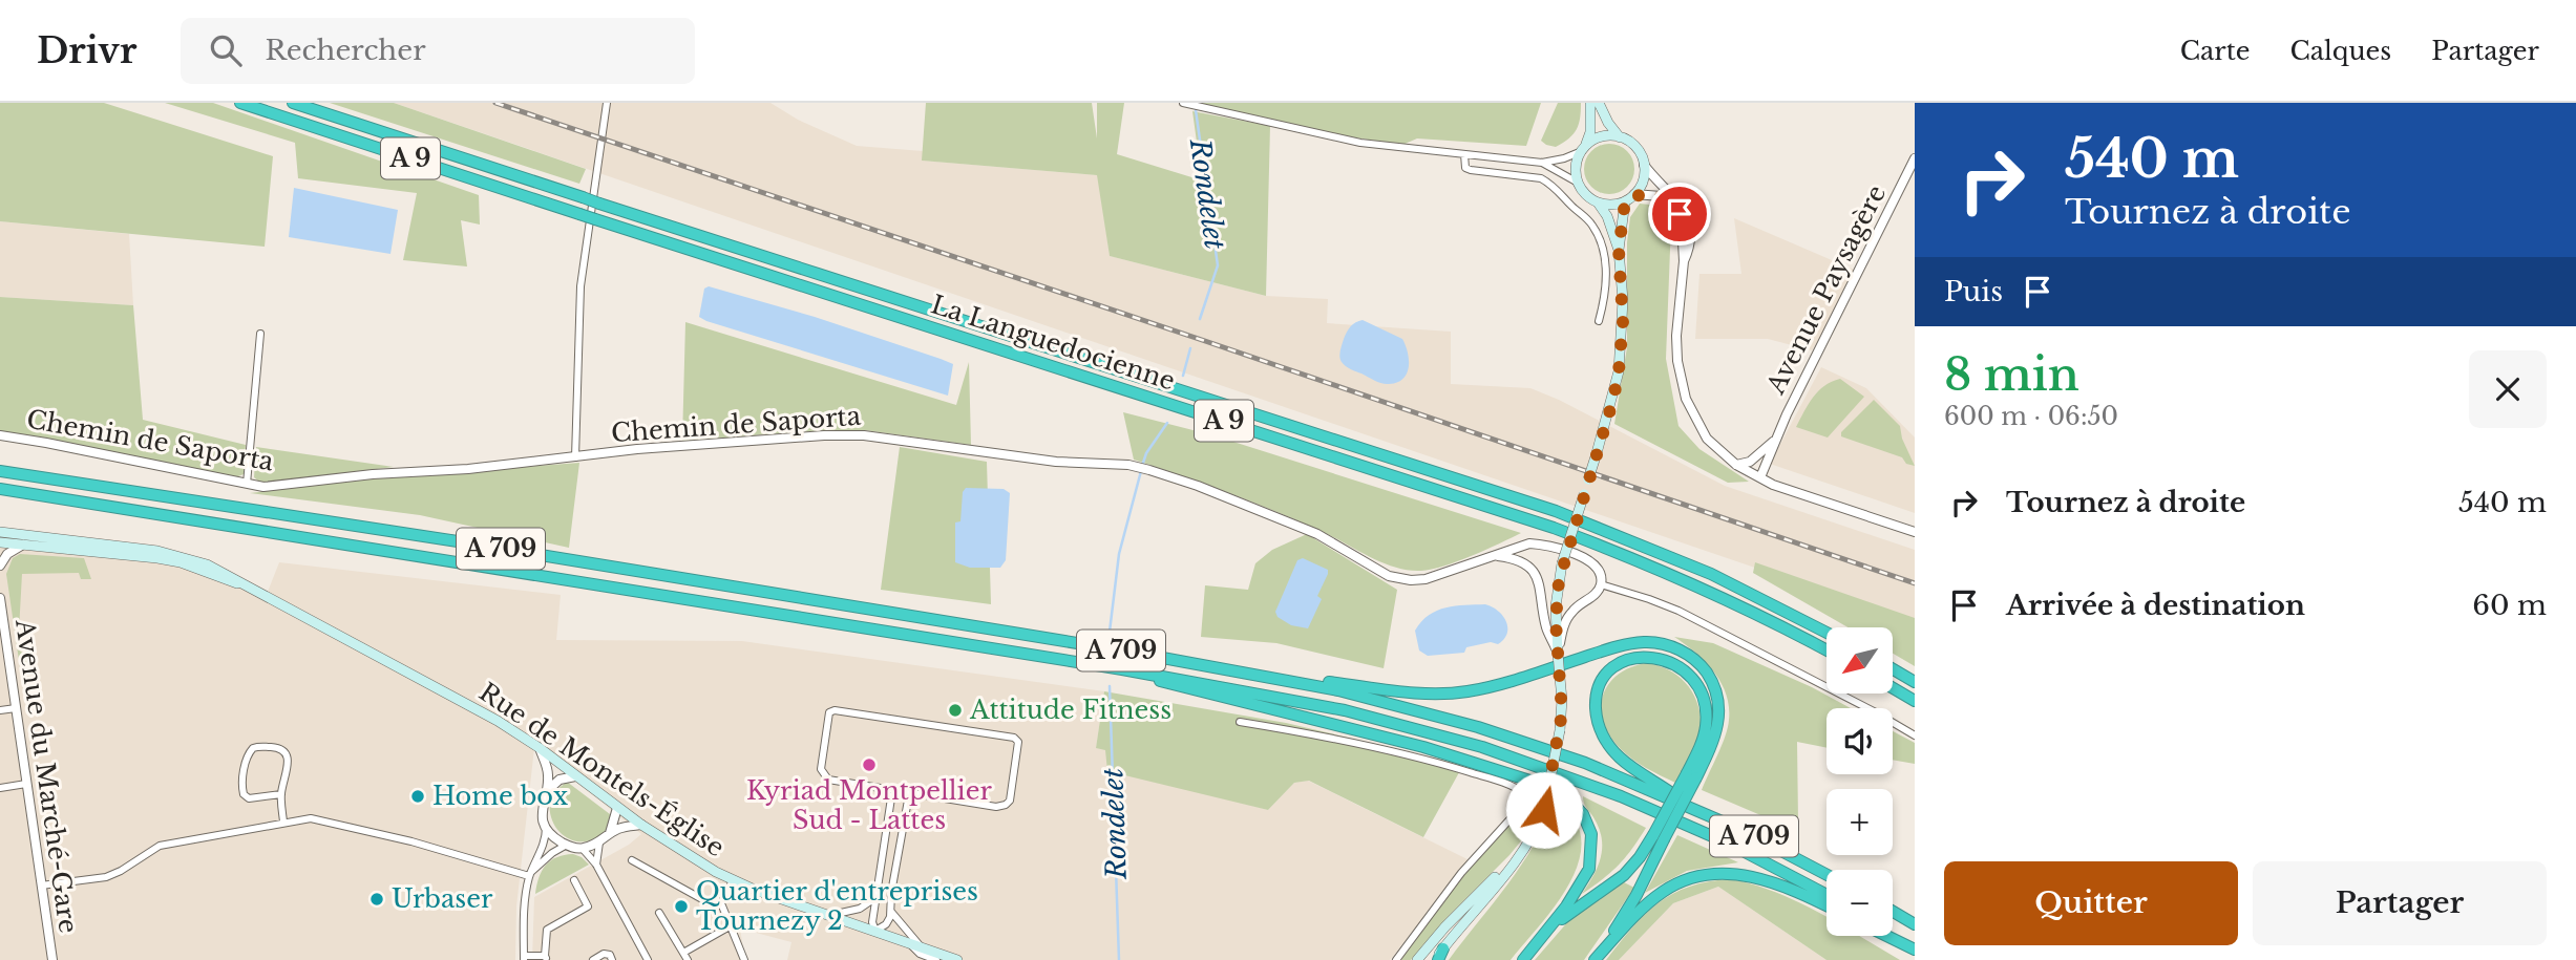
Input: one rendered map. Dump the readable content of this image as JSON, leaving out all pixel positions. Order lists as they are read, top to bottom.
{
  "streets": {
    "highway": ["A 9", "La Languedocienne", "A 709"],
    "main road": ["Rue de Montels-Église"],
    "street": ["Avenue Paysagère", "Chemin de Saporta", "Avenue du Marché-Gare"]
  },
  "water": ["Rondelet"],
  "places": [
    "Attitude Fitness",
    "Kyriad Montpellier Sud - Lattes",
    "Home box",
    "Urbaser",
    "Quartier d'entreprises Tournezy 2"
  ],
  "north": "bottom left",
  "page": {
    "header": "Drivr",
    "search": "Rechercher",
    "nav": ["Carte", "Calques", "Partager"],
    "turn": ["540 m", "Tournez à droite"],
    "then": "Puis",
    "heading": ["8 min", "600 m · 06:50"],
    "list": [
      {
        "name": "Tournez à droite",
        "value": "540 m"
      },
      {
        "name": "Arrivée à destination",
        "value": "60 m"
      }
    ],
    "map_buttons": ["+", "−"],
    "buttons": ["Quitter", "Partager"]
  }
}
